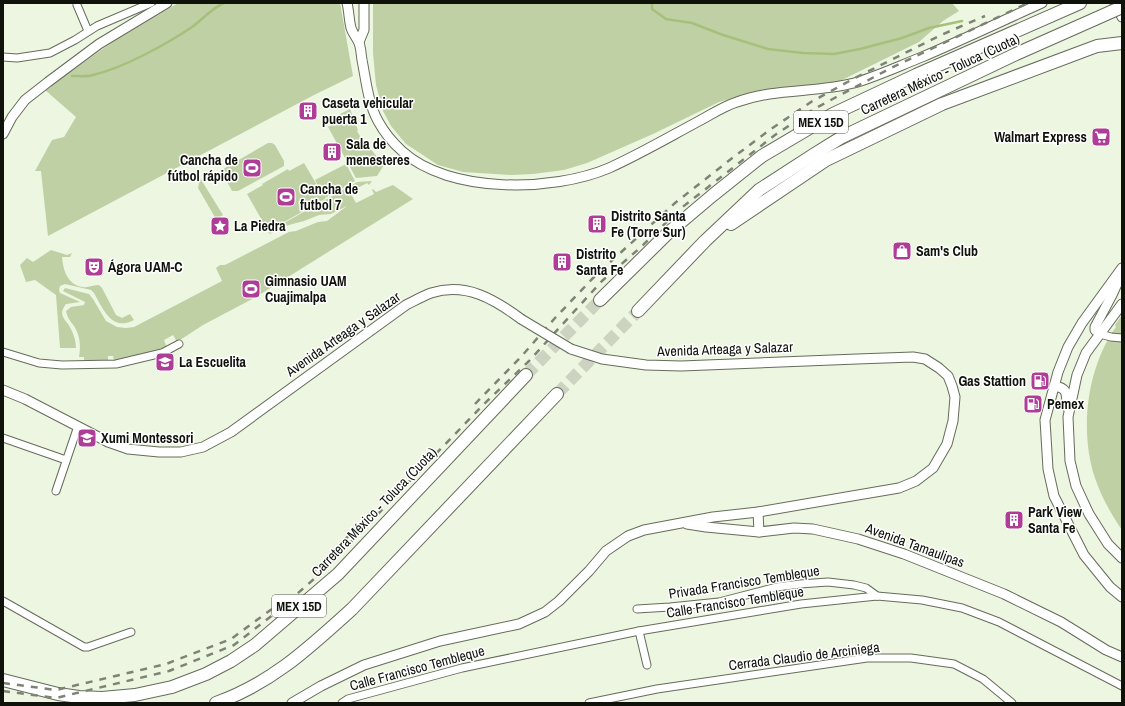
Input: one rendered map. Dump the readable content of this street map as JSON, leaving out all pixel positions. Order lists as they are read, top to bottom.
{
  "streets": {
    "highway": ["Carretera México - Toluca (Cuota)", "MEX 15D"],
    "street": [
      "Avenida Arteaga y Salazar",
      "Avenida Tamaulipas",
      "Privada Francisco Tembleque",
      "Calle Francisco Tembleque",
      "Cerrada Claudio de Arciniega"
    ]
  },
  "crossings": [
    ["Avenida Arteaga y Salazar", "Avenida Tamaulipas"],
    ["Privada Francisco Tembleque", "Calle Francisco Tembleque"]
  ],
  "places": {
    "building": [
      "Caseta vehicular puerta 1",
      "Sala de menesteres",
      "Distrito Santa Fe (Torre Sur)",
      "Distrito Santa Fe",
      "Park View Santa Fe"
    ],
    "supermarket": ["Walmart Express"],
    "sports": ["Cancha de fútbol rápido", "Cancha de futbol 7", "Gimnasio UAM Cuajimalpa"],
    "place": ["La Piedra"],
    "shop": ["Sam's Club"],
    "theatre": ["Ágora UAM-C"],
    "school or university": ["La Escuelita", "Xumi Montessori"],
    "fuel station": ["Gas Stattion", "Pemex"]
  }
}
